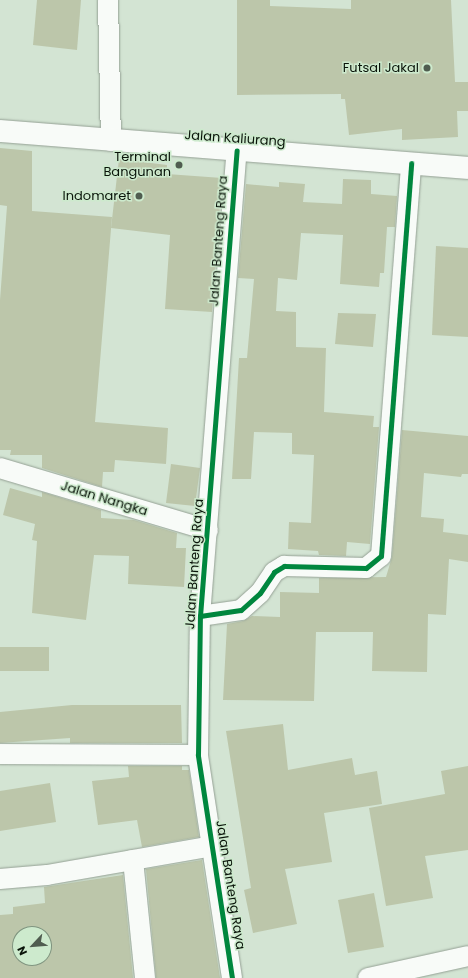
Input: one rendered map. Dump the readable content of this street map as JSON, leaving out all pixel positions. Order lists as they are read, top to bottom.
{
  "streets": {
    "main road": ["Jalan Kaliurang"],
    "street": ["Jalan Banteng Raya", "Jalan Nangka"]
  },
  "crossings": [
    ["Jalan Kaliurang", "Jalan Banteng Raya"],
    ["Jalan Banteng Raya", "Jalan Nangka"]
  ],
  "places": ["Futsal Jakal", "Terminal Bangunan", "Indomaret"],
  "north": "bottom left"
}
